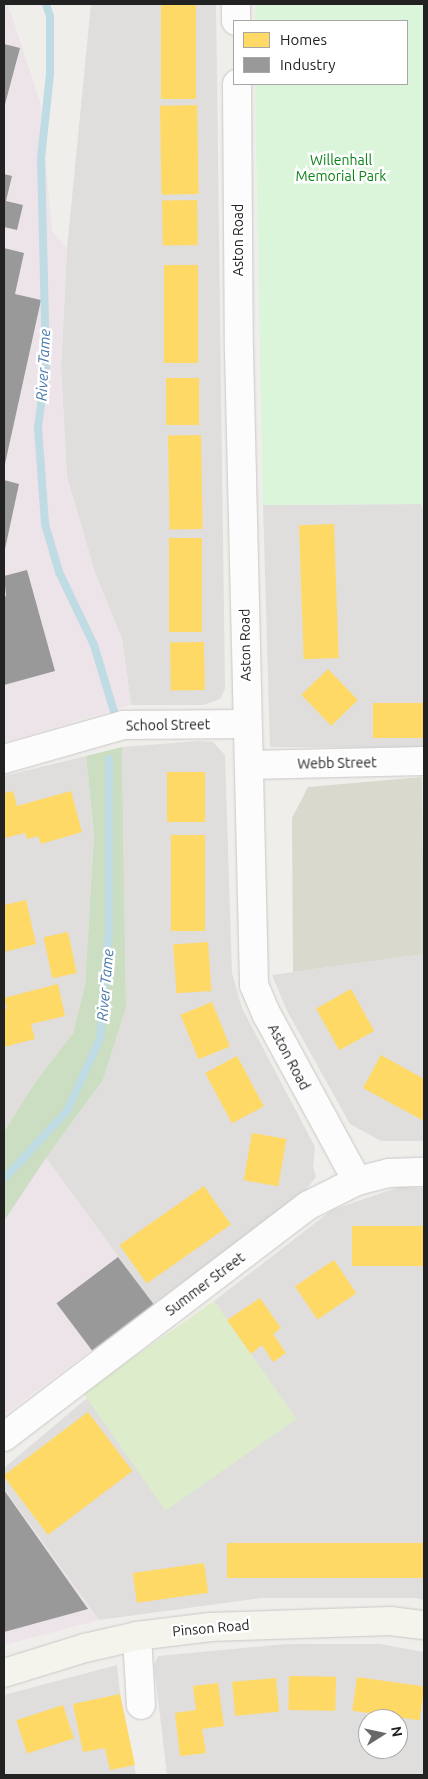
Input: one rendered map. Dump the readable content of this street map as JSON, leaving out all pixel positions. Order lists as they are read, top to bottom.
{
  "streets": {
    "main road": ["Pinson Road"],
    "street": [
      "Aston Road",
      "School Street",
      "Webb Street",
      "Summer Street"
    ]
  },
  "crossings": [
    ["Aston Road", "School Street"],
    ["Aston Road", "Webb Street"],
    ["Aston Road", "Summer Street"]
  ],
  "water": ["River Tame"],
  "parks": ["Willenhall Memorial Park"],
  "legend": ["Homes", "Industry"],
  "north": "right"
}
